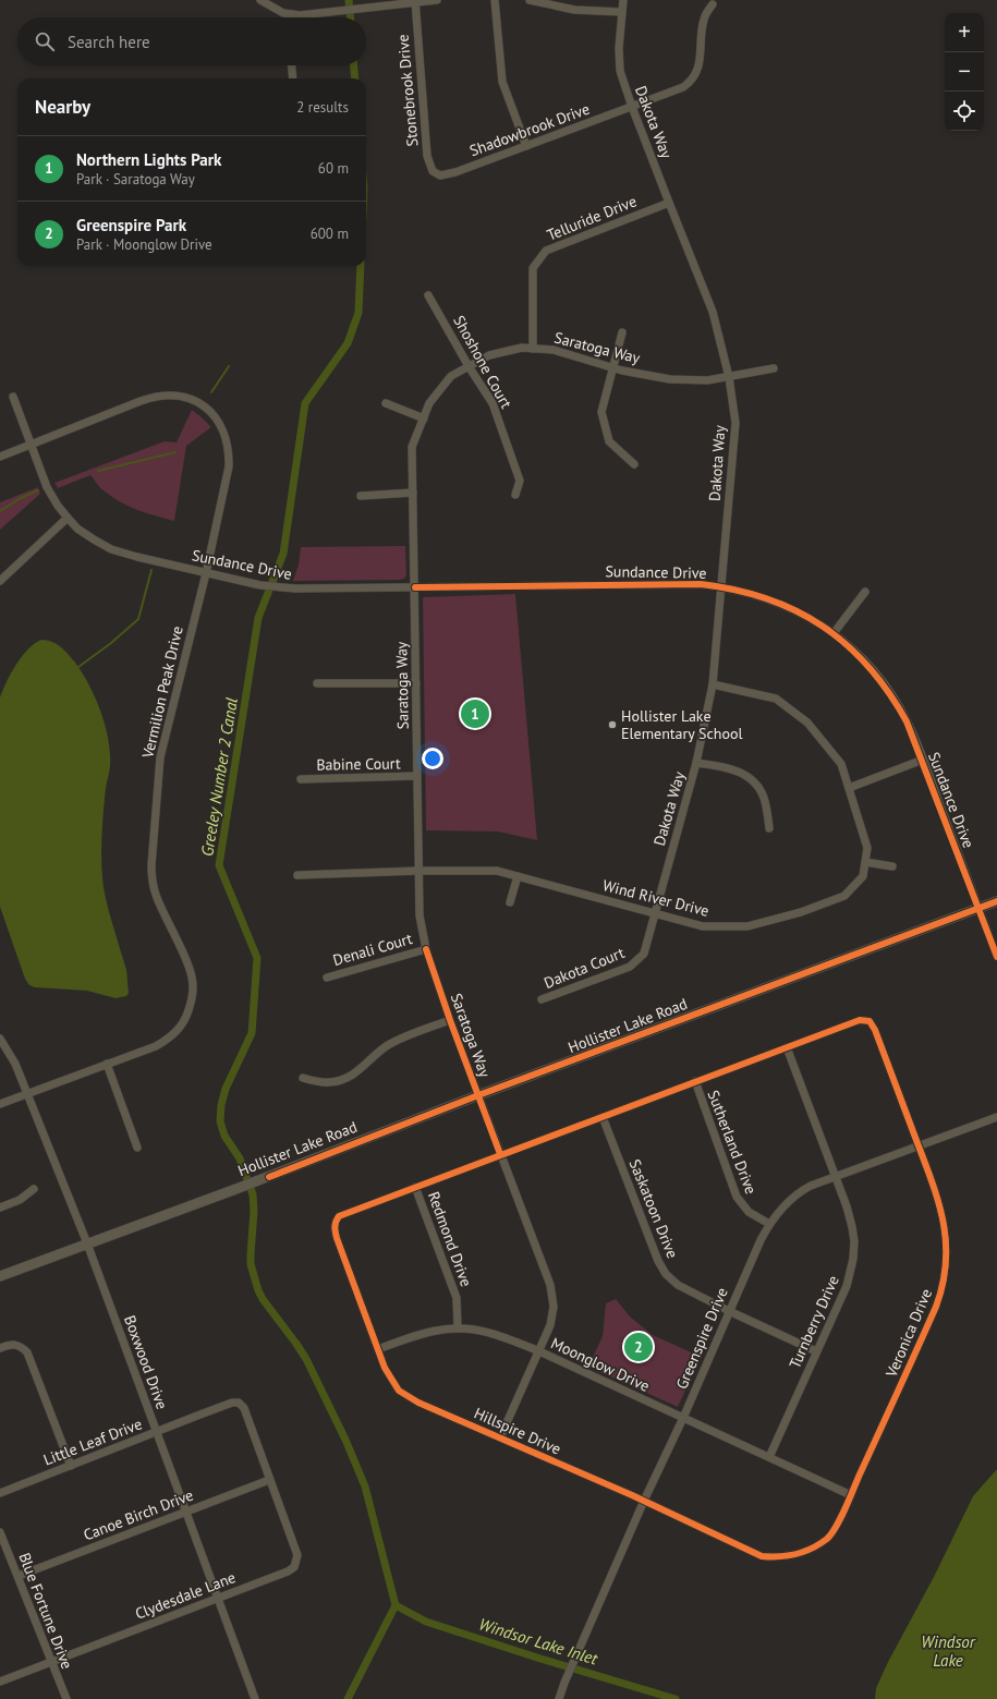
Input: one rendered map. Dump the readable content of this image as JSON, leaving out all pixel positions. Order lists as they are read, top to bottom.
{
  "streets": {
    "street": [
      "Stonebrook Drive",
      "Dakota Way",
      "Shadowbrook Drive",
      "Telluride Drive",
      "Saratoga Way",
      "Shoshone Court",
      "Sundance Drive",
      "Vermilion Peak Drive",
      "Babine Court",
      "Wind River Drive",
      "Denali Court",
      "Dakota Court",
      "Hollister Lake Road",
      "Sutherland Drive",
      "Saskatoon Drive",
      "Redmond Drive",
      "Turnberry Drive",
      "Veronica Drive",
      "Greenspire Drive",
      "Boxwood Drive",
      "Moonglow Drive",
      "Hillspire Drive",
      "Little Leaf Drive",
      "Canoe Birch Drive",
      "Clydesdale Lane",
      "Blue Fortune Drive"
    ]
  },
  "crossings": [
    ["Stonebrook Drive", "Shadowbrook Drive"],
    ["Dakota Way", "Shadowbrook Drive"],
    ["Dakota Way", "Telluride Drive"],
    ["Dakota Way", "Saratoga Way"],
    ["Dakota Way", "Sundance Drive"],
    ["Dakota Way", "Wind River Drive"],
    ["Dakota Way", "Dakota Court"],
    ["Telluride Drive", "Saratoga Way"],
    ["Saratoga Way", "Shoshone Court"],
    ["Saratoga Way", "Sundance Drive"],
    ["Saratoga Way", "Babine Court"],
    ["Saratoga Way", "Wind River Drive"],
    ["Saratoga Way", "Denali Court"],
    ["Saratoga Way", "Hollister Lake Road"],
    ["Saratoga Way", "Moonglow Drive"],
    ["Saratoga Way", "Hillspire Drive"],
    ["Sundance Drive", "Vermilion Peak Drive"],
    ["Sundance Drive", "Hollister Lake Road"],
    ["Vermilion Peak Drive", "Boxwood Drive"],
    ["Wind River Drive", "Dakota Court"],
    ["Hollister Lake Road", "Boxwood Drive"],
    ["Sutherland Drive", "Greenspire Drive"],
    ["Saskatoon Drive", "Turnberry Drive"],
    ["Saskatoon Drive", "Greenspire Drive"],
    ["Redmond Drive", "Moonglow Drive"],
    ["Redmond Drive", "Hillspire Drive"],
    ["Turnberry Drive", "Veronica Drive"],
    ["Turnberry Drive", "Greenspire Drive"],
    ["Turnberry Drive", "Moonglow Drive"],
    ["Veronica Drive", "Greenspire Drive"],
    ["Veronica Drive", "Moonglow Drive"],
    ["Veronica Drive", "Hillspire Drive"],
    ["Greenspire Drive", "Moonglow Drive"],
    ["Greenspire Drive", "Hillspire Drive"],
    ["Boxwood Drive", "Little Leaf Drive"],
    ["Boxwood Drive", "Canoe Birch Drive"],
    ["Boxwood Drive", "Clydesdale Lane"],
    ["Moonglow Drive", "Hillspire Drive"],
    ["Little Leaf Drive", "Canoe Birch Drive"],
    ["Little Leaf Drive", "Clydesdale Lane"],
    ["Canoe Birch Drive", "Clydesdale Lane"],
    ["Canoe Birch Drive", "Blue Fortune Drive"],
    ["Clydesdale Lane", "Blue Fortune Drive"]
  ],
  "water": ["Greeley Number 2 Canal", "Windsor Lake Inlet", "Windsor Lake"],
  "places": ["Hollister Lake Elementary School"],
  "page": {
    "map_buttons": ["+", "−"],
    "search": "Search here",
    "heading": ["Nearby", "2 results"],
    "list": [
      {
        "mark": "1",
        "name": "Northern Lights Park",
        "note": "Park · Saratoga Way",
        "value": "60 m"
      },
      {
        "mark": "2",
        "name": "Greenspire Park",
        "note": "Park · Moonglow Drive",
        "value": "600 m"
      }
    ],
    "pins": ["1", "2"]
  }
}
